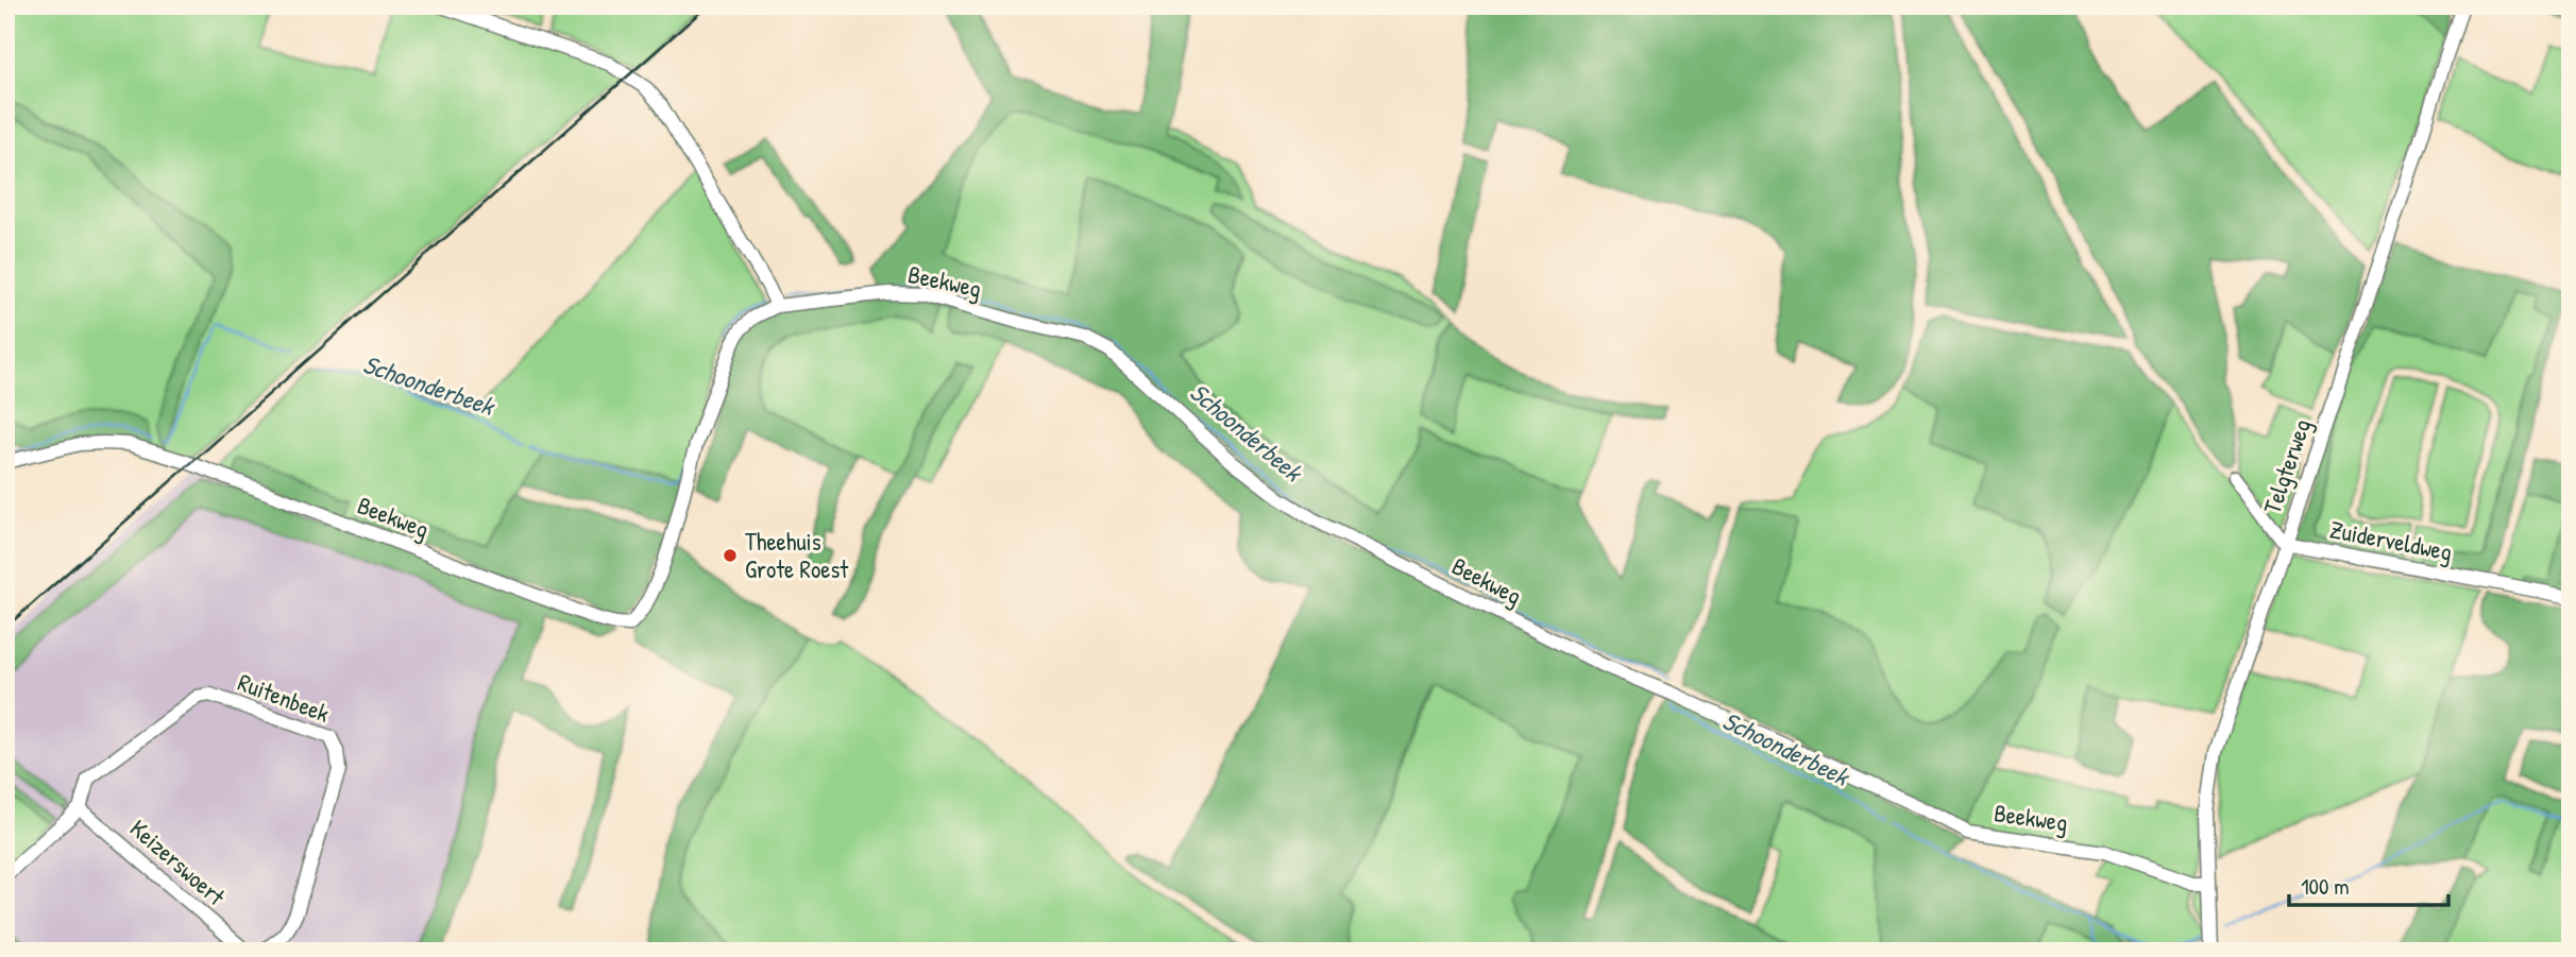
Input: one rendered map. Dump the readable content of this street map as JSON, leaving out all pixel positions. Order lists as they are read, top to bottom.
{
  "streets": {
    "street": [
      "Beekweg",
      "Telgterweg",
      "Zuiderveldweg",
      "Ruitenbeek",
      "Keizerswoert"
    ]
  },
  "crossings": [
    ["Beekweg", "Telgterweg"],
    ["Telgterweg", "Zuiderveldweg"],
    ["Ruitenbeek", "Keizerswoert"]
  ],
  "water": ["Schoonderbeek"],
  "places": ["Theehuis Grote Roest"],
  "scale_bar": "100 m"
}
